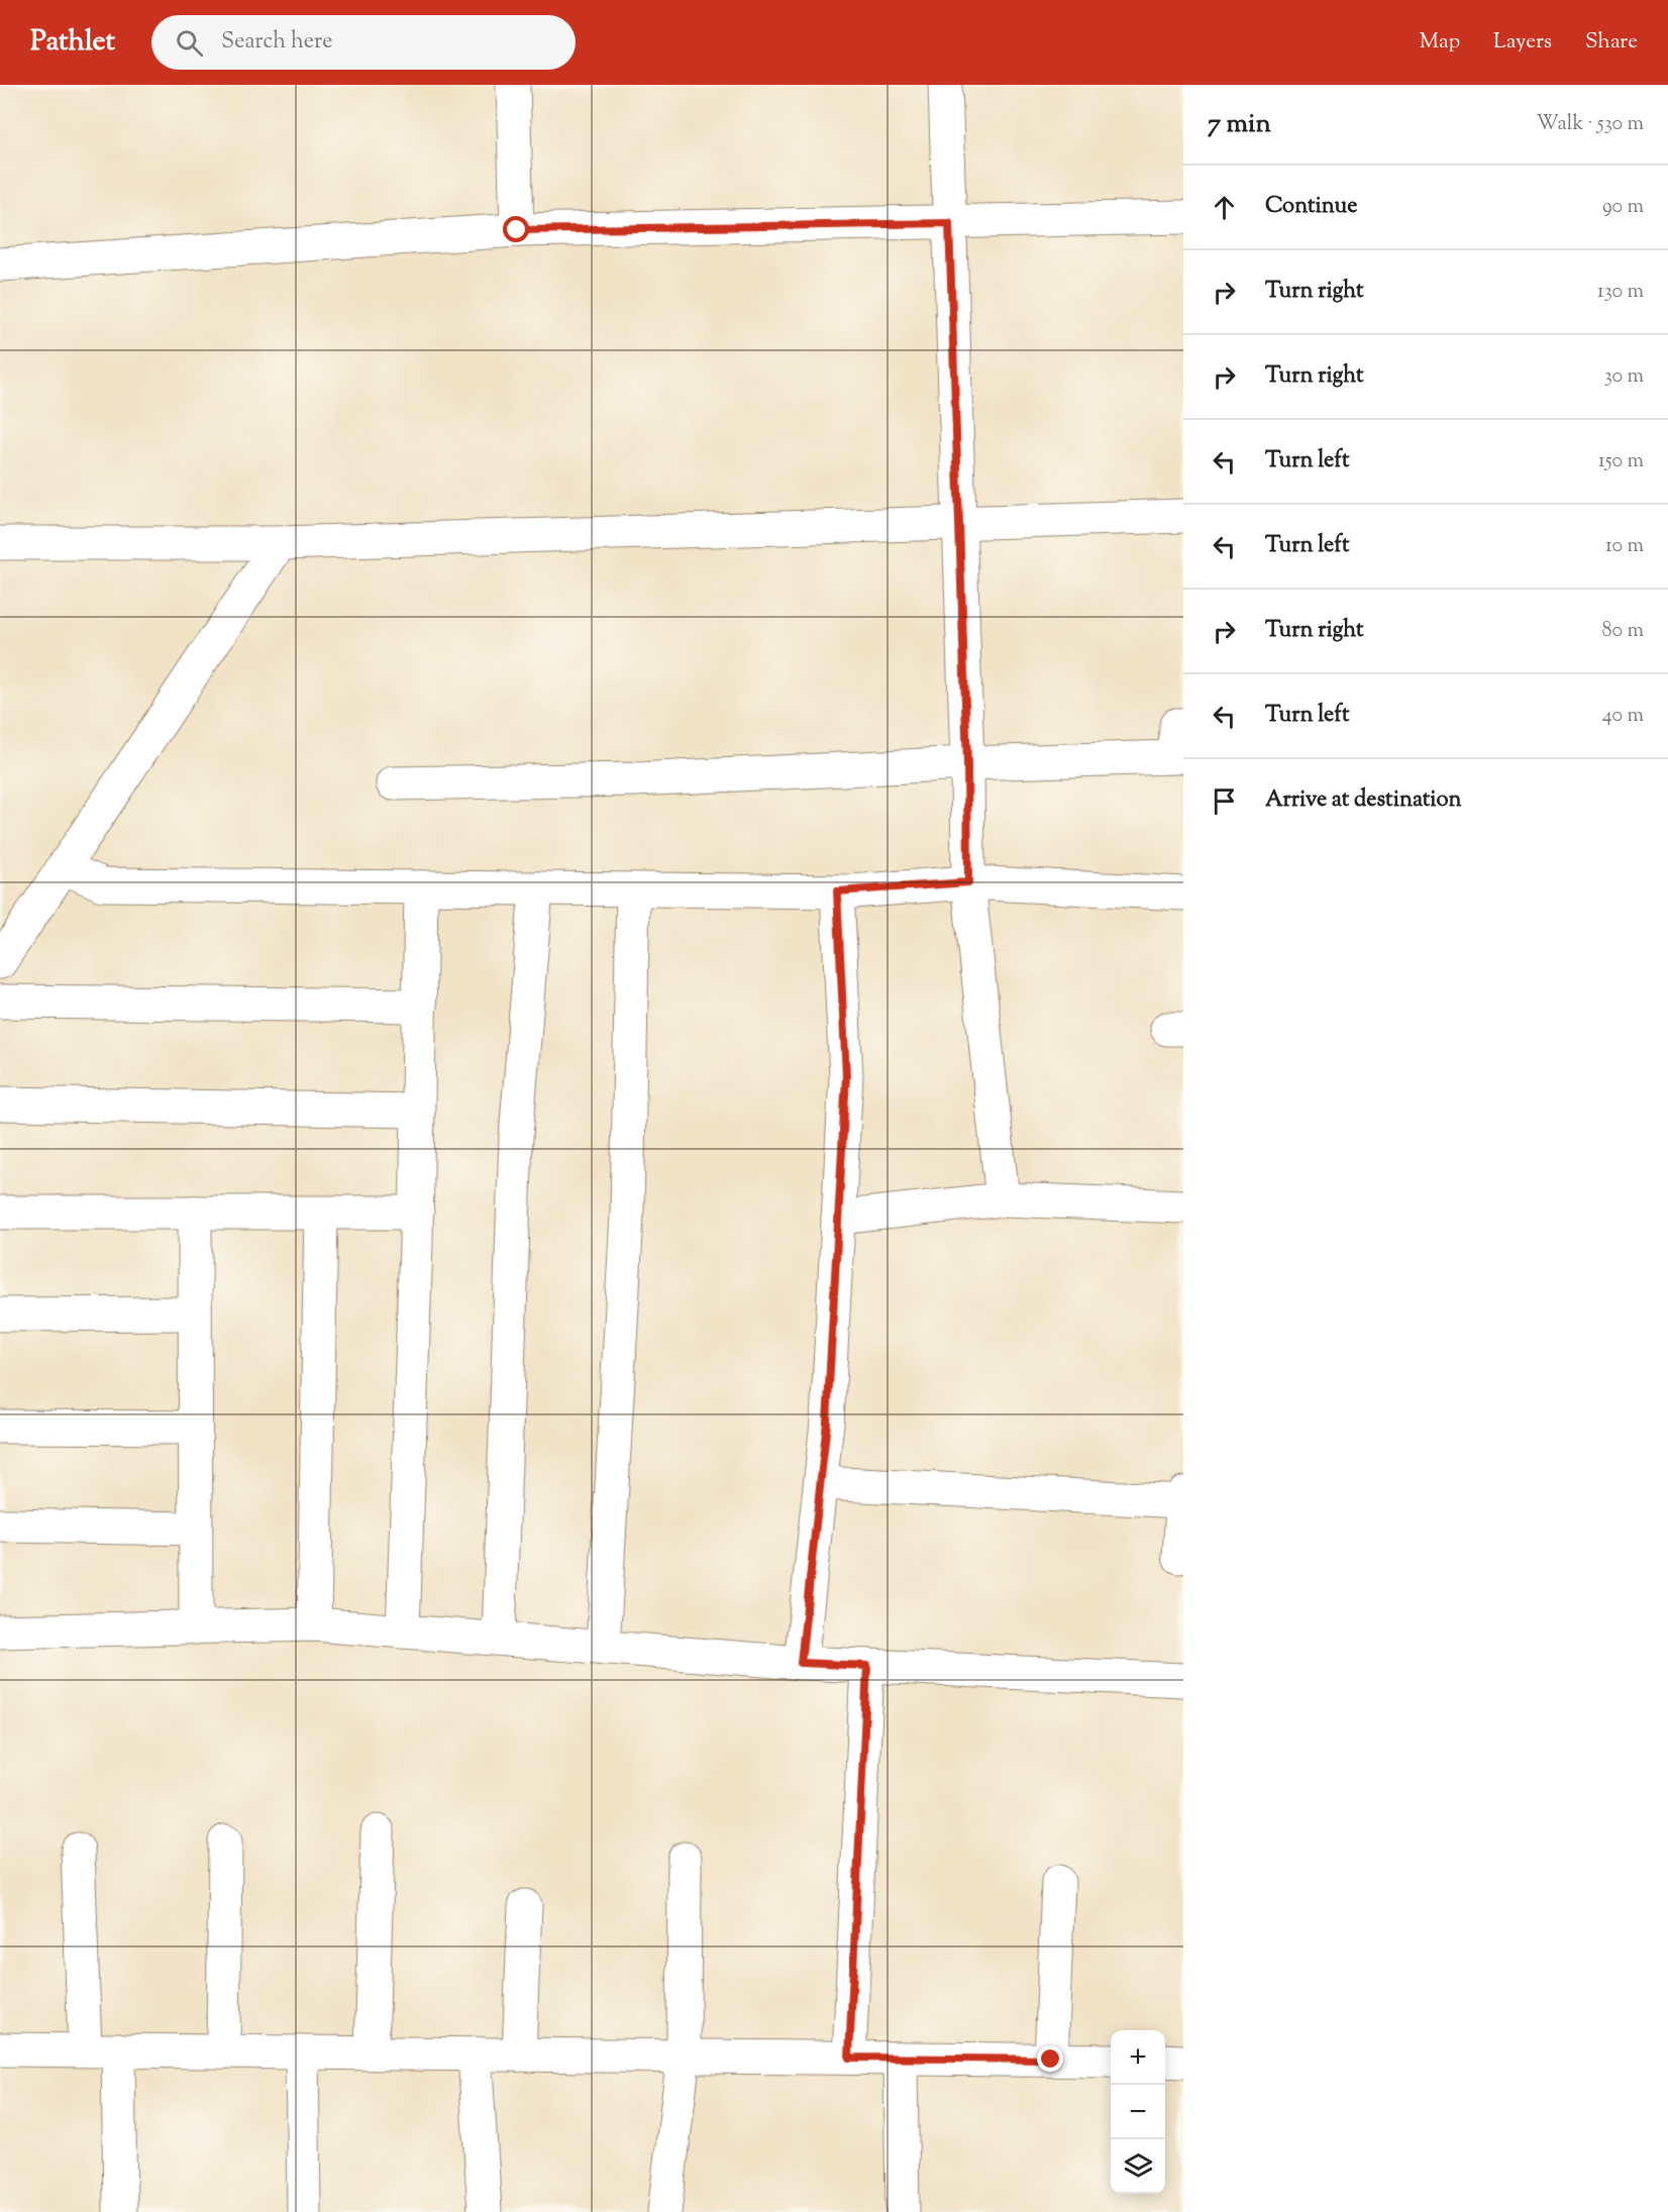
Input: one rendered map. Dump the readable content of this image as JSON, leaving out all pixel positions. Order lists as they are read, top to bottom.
{
  "page": {
    "header": "Pathlet",
    "search": "Search here",
    "nav": ["Map", "Layers", "Share"],
    "heading": ["7 min", "Walk · 530 m"],
    "list": [
      ["Continue", "90 m"],
      ["Turn right", "130 m"],
      ["Turn right", "30 m"],
      ["Turn left", "150 m"],
      ["Turn left", "10 m"],
      ["Turn right", "80 m"],
      ["Turn left", "40 m"],
      "Arrive at destination"
    ],
    "map_buttons": ["+", "−"]
  }
}
